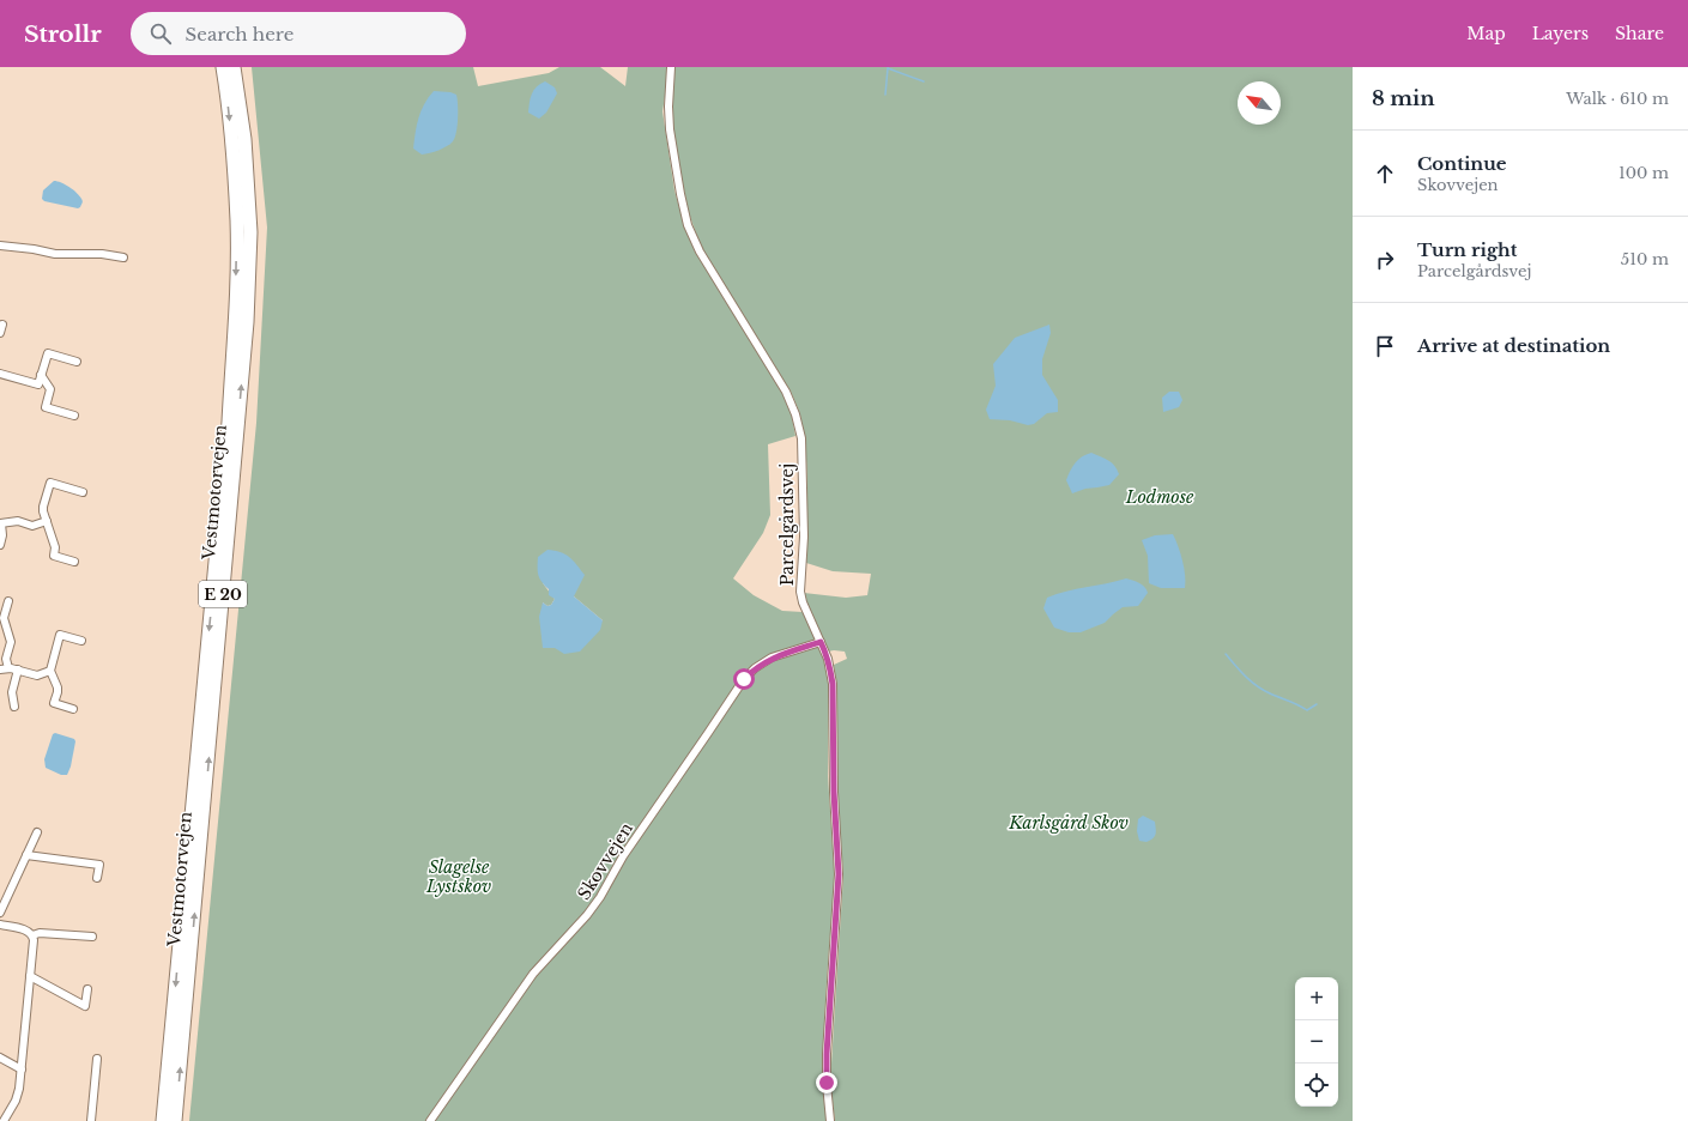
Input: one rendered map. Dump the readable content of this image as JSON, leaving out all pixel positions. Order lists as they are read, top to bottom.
{
  "streets": {
    "highway": ["Vestmotorvejen", "E 20"],
    "street": ["Parcelgårdsvej", "Skovvejen"]
  },
  "crossings": [
    ["Parcelgårdsvej", "Skovvejen"]
  ],
  "parks": ["Lodmose", "Karlsgård Skov", "Slagelse Lystskov"],
  "north": "top left",
  "page": {
    "header": "Strollr",
    "search": "Search here",
    "nav": ["Map", "Layers", "Share"],
    "heading": ["8 min", "Walk · 610 m"],
    "list": [
      ["Continue", "Skovvejen", "100 m"],
      ["Turn right", "Parcelgårdsvej", "510 m"],
      "Arrive at destination"
    ],
    "map_buttons": ["+", "−"]
  }
}
